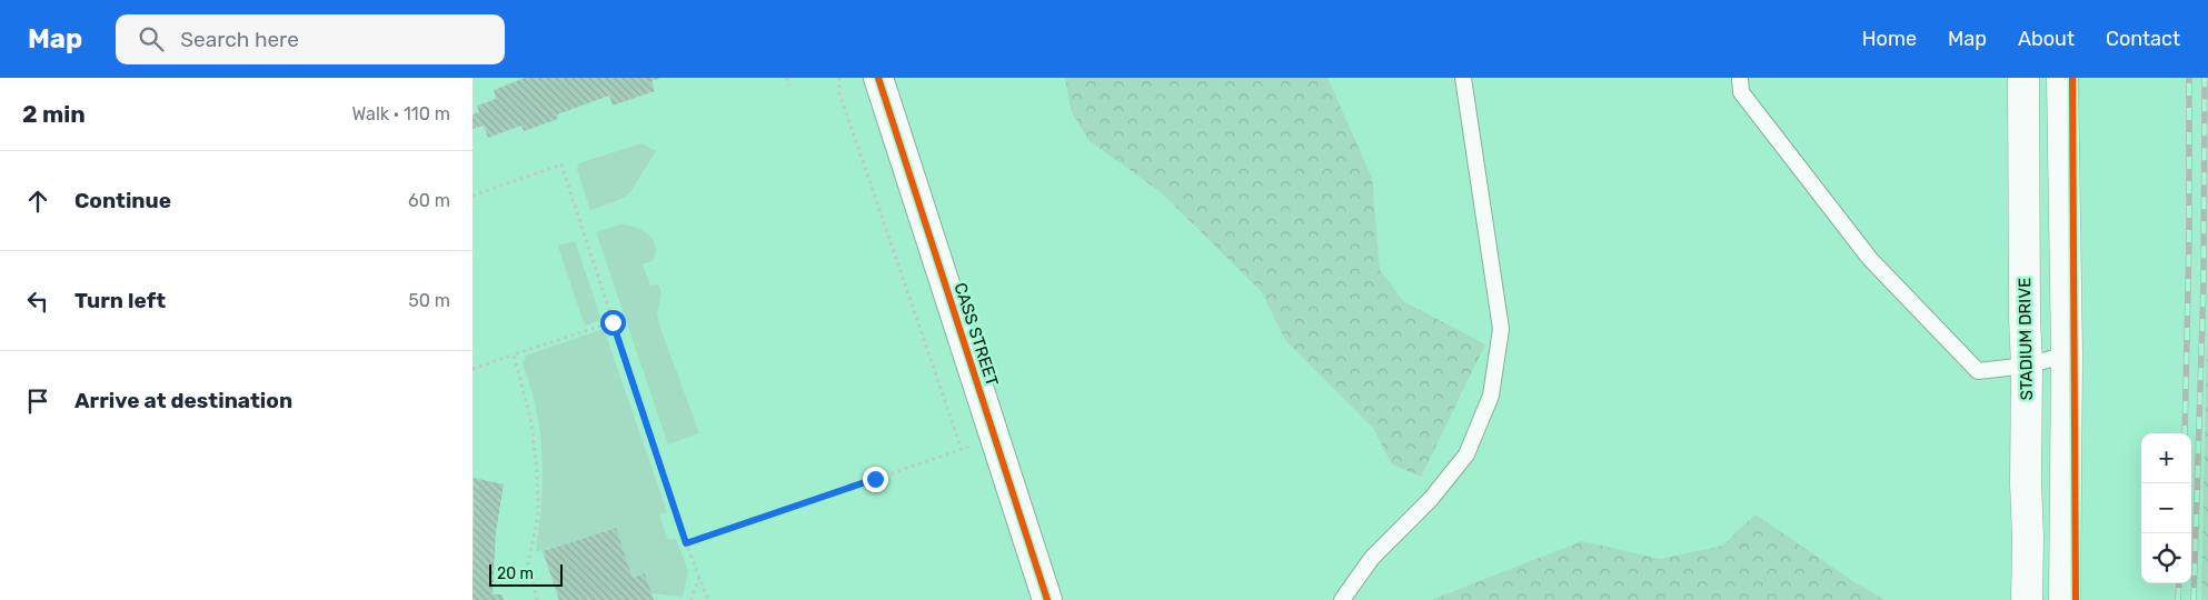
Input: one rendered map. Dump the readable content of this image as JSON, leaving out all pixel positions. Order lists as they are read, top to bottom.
{
  "streets": {
    "main road": ["STADIUM DRIVE"],
    "street": ["CASS STREET"]
  },
  "scale_bar": "20 m",
  "page": {
    "header": "Map",
    "search": "Search here",
    "nav": [
      "Home",
      "Map",
      "About",
      "Contact"
    ],
    "heading": ["2 min", "Walk · 110 m"],
    "list": [
      ["Continue", "60 m"],
      ["Turn left", "50 m"],
      "Arrive at destination"
    ],
    "map_buttons": ["+", "−"],
    "scale": "20 m"
  }
}
